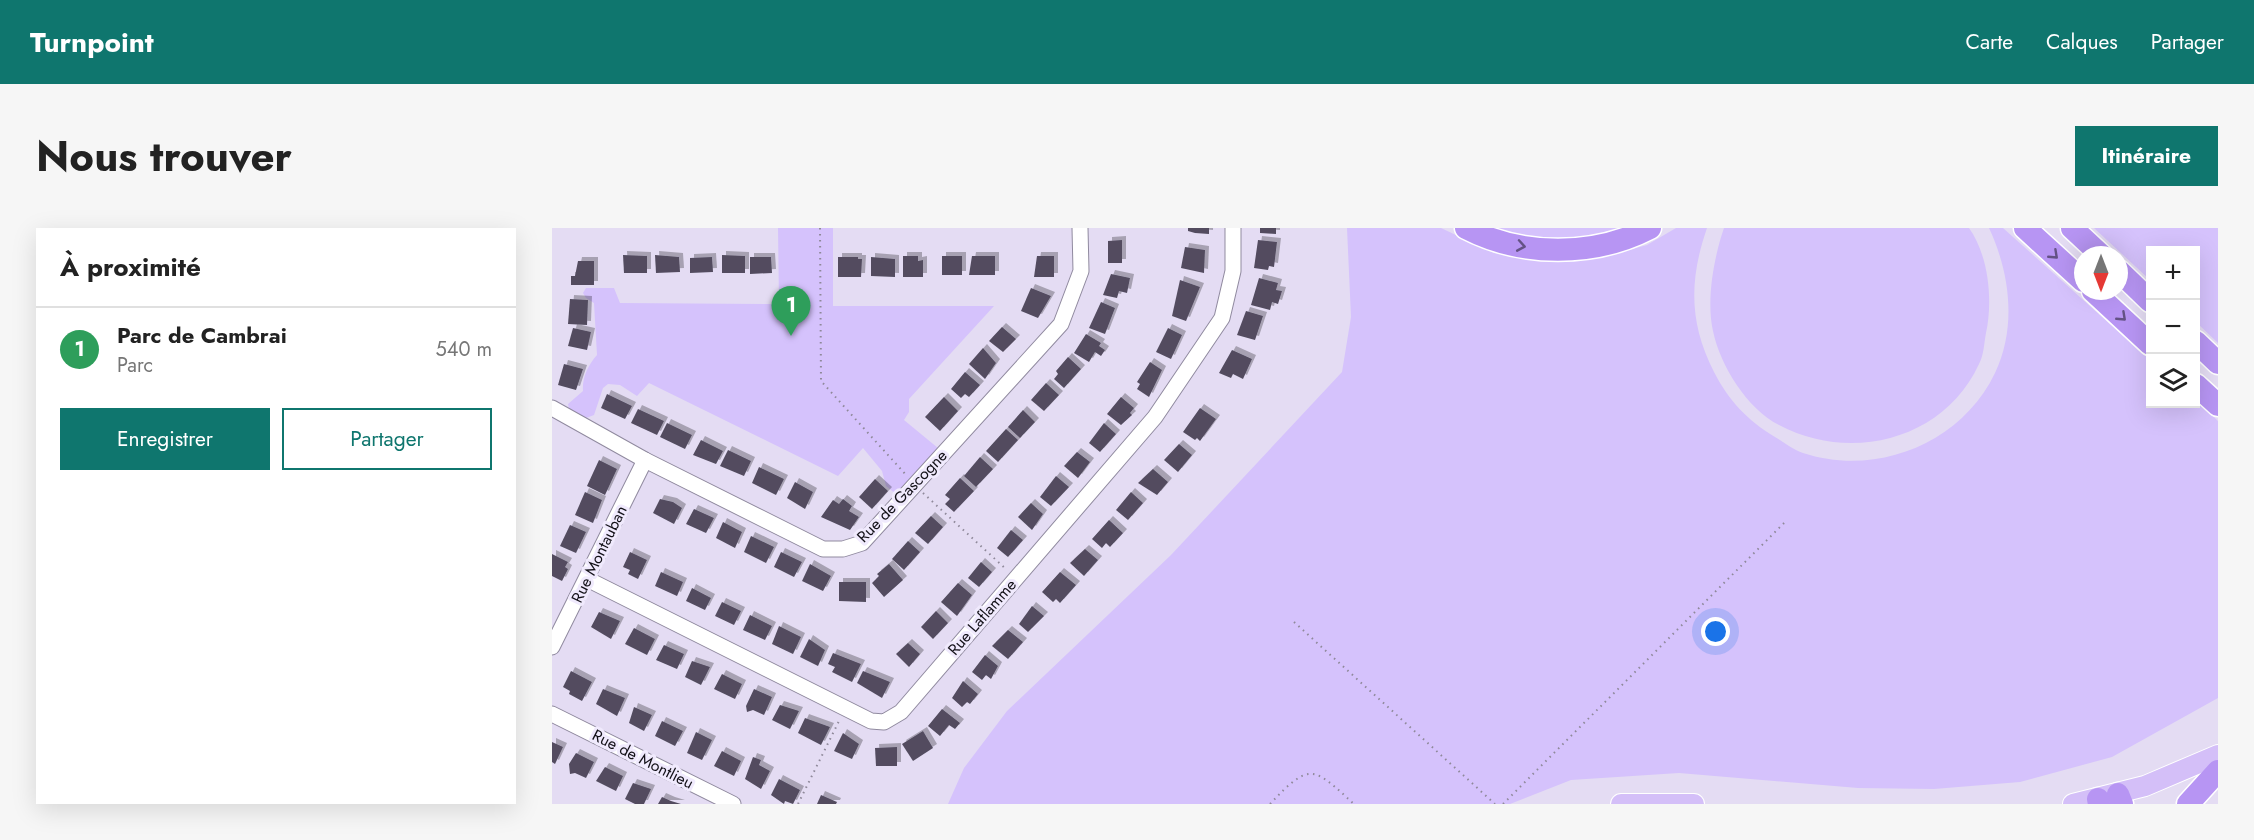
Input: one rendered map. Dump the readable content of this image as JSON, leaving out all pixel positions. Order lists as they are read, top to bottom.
{
  "streets": {
    "street": [
      "Rue de Gascogne",
      "Rue Montauban",
      "Rue Laflamme",
      "Rue de Montlieu"
    ]
  },
  "crossings": [
    ["Rue de Gascogne", "Rue Montauban"],
    ["Rue Montauban", "Rue Laflamme"]
  ],
  "north": "bottom",
  "page": {
    "header": "Turnpoint",
    "nav": ["Carte", "Calques", "Partager"],
    "title": "Nous trouver",
    "buttons": [
      "Itinéraire",
      ["Enregistrer", "Partager"]
    ],
    "heading": "À proximité",
    "map_buttons": ["+", "−"],
    "pins": "1",
    "list": [
      {
        "mark": "1",
        "name": "Parc de Cambrai",
        "note": "Parc",
        "value": "540 m"
      }
    ]
  }
}
